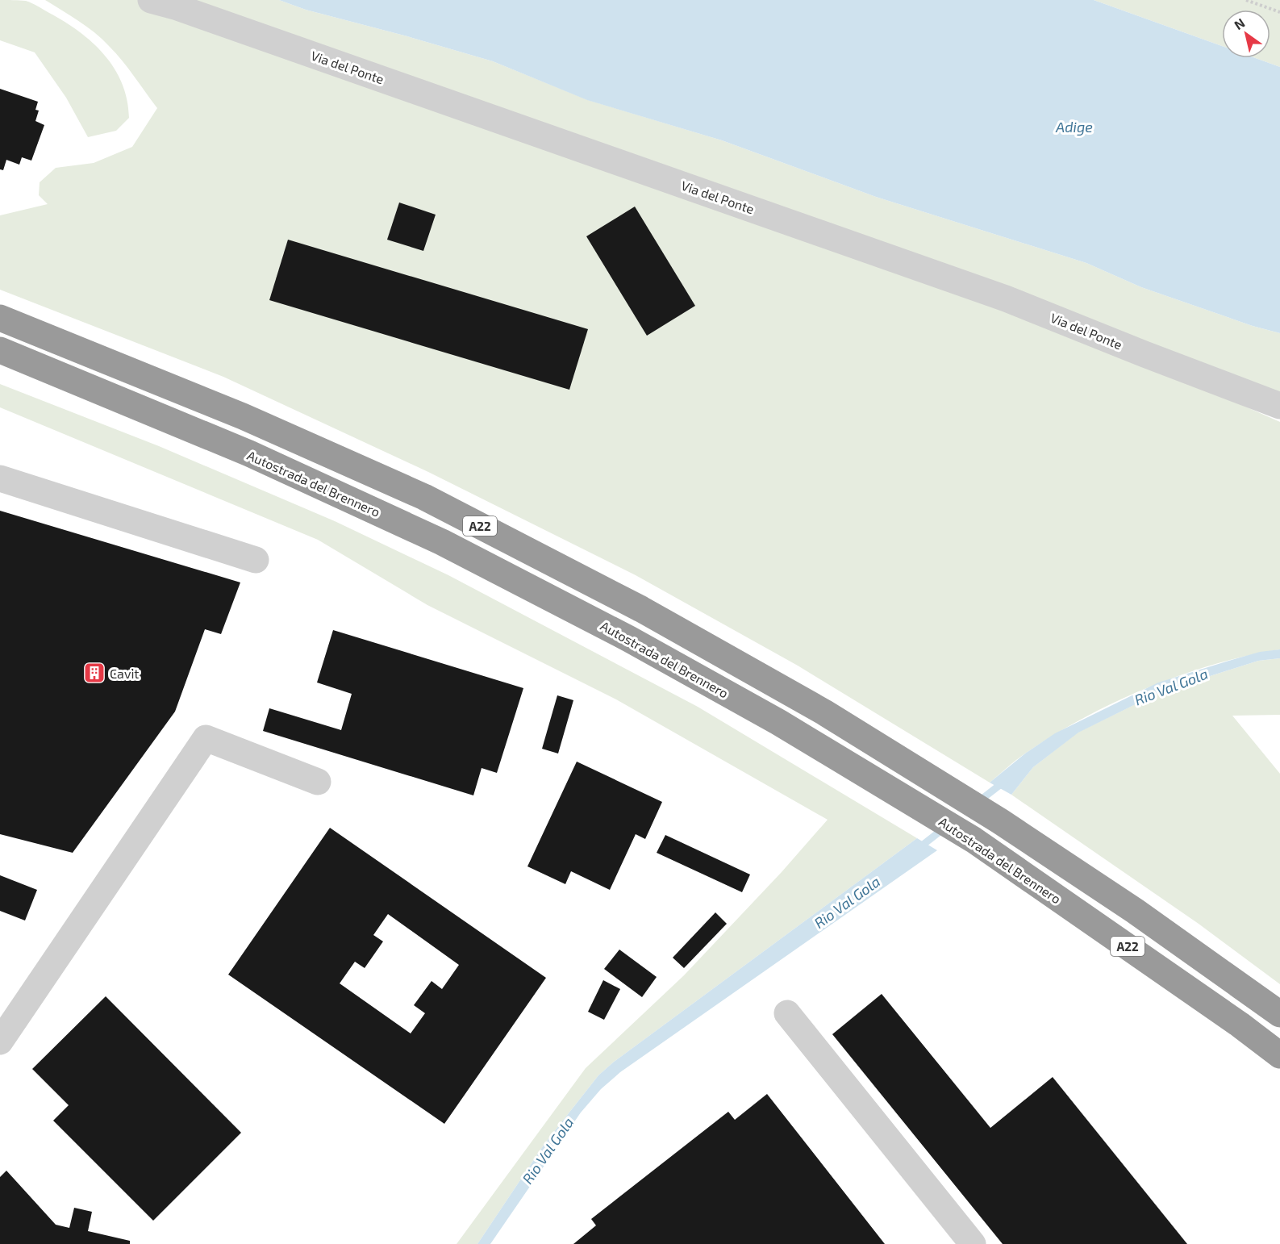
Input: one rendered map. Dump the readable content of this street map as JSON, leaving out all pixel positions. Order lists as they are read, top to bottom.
{
  "streets": {
    "highway": ["Autostrada del Brennero", "A22"],
    "street": ["Via del Ponte"]
  },
  "water": ["Adige", "Rio Val Gola"],
  "places": {
    "building": ["Cavit"]
  },
  "north": "top left"
}
